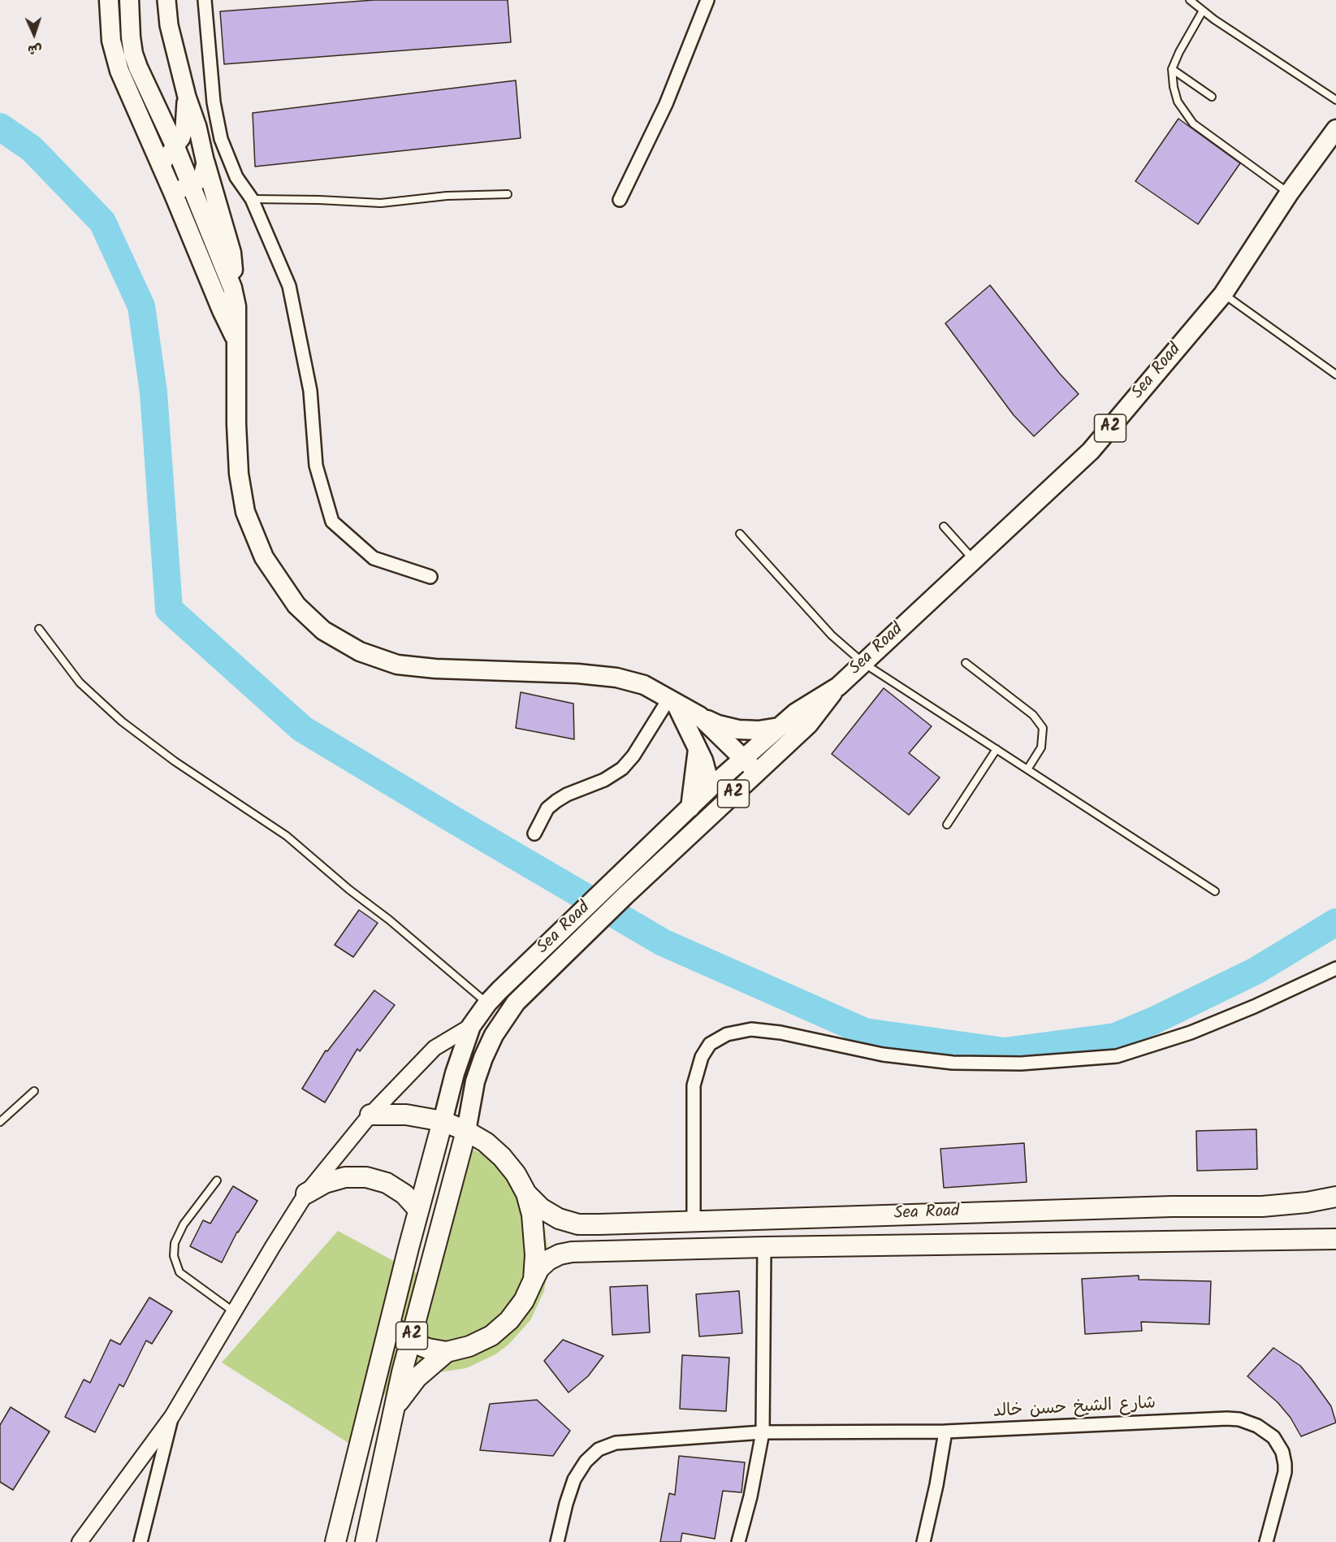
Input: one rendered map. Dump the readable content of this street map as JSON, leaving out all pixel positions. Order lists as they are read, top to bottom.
{
  "streets": {
    "highway": ["Sea Road", "A2"],
    "street": ["شارع الشيخ حسن خالد"]
  },
  "crossings": [
    ["Sea Road", "A2"]
  ],
  "north": "bottom"
}
